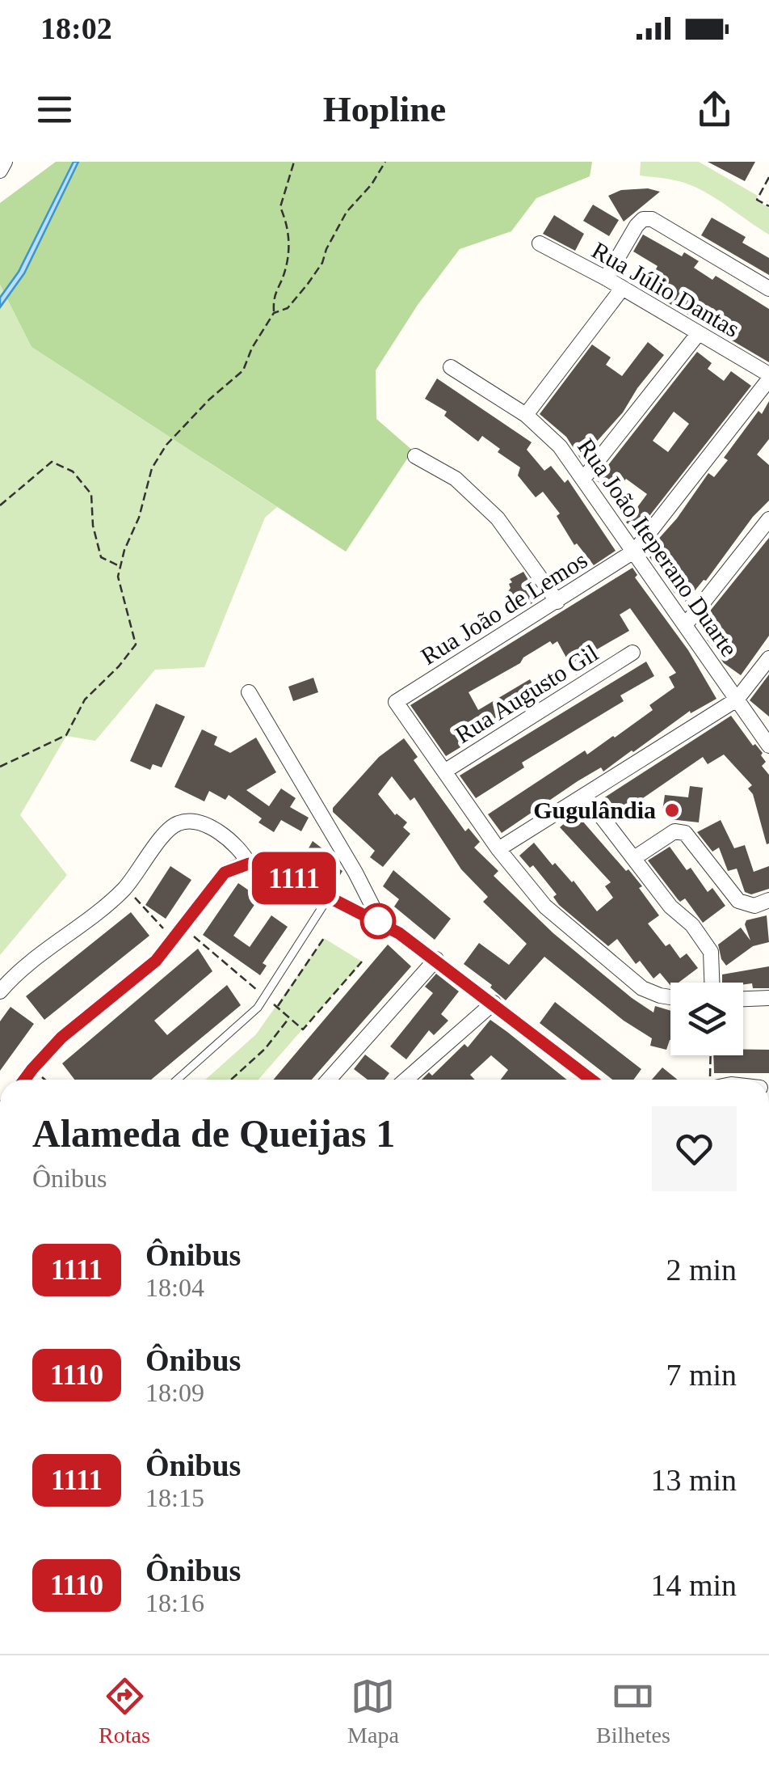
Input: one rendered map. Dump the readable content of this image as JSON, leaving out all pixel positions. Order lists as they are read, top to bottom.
{
  "streets": {
    "street": [
      "Rua Júlio Dantas",
      "Rua João Iteperano Duarte",
      "Rua João de Lemos",
      "Rua Augusto Gil"
    ]
  },
  "crossings": [
    ["Rua Júlio Dantas", "Rua João de Lemos"],
    ["Rua João Iteperano Duarte", "Rua João de Lemos"],
    ["Rua João de Lemos", "Rua Augusto Gil"]
  ],
  "places": ["Gugulândia"],
  "lines": ["bus line 1111"],
  "page": {
    "status": "18:02",
    "header": "Hopline",
    "on_map": "1111",
    "heading": ["Alameda de Queijas 1", "Ônibus"],
    "list": [
      {
        "mark": "1111",
        "name": "Ônibus",
        "note": "18:04",
        "value": "2 min"
      },
      {
        "mark": "1110",
        "name": "Ônibus",
        "note": "18:09",
        "value": "7 min"
      },
      {
        "mark": "1111",
        "name": "Ônibus",
        "note": "18:15",
        "value": "13 min"
      },
      {
        "mark": "1110",
        "name": "Ônibus",
        "note": "18:16",
        "value": "14 min"
      }
    ],
    "tabs": ["Rotas", "Mapa", "Bilhetes"]
  }
}
